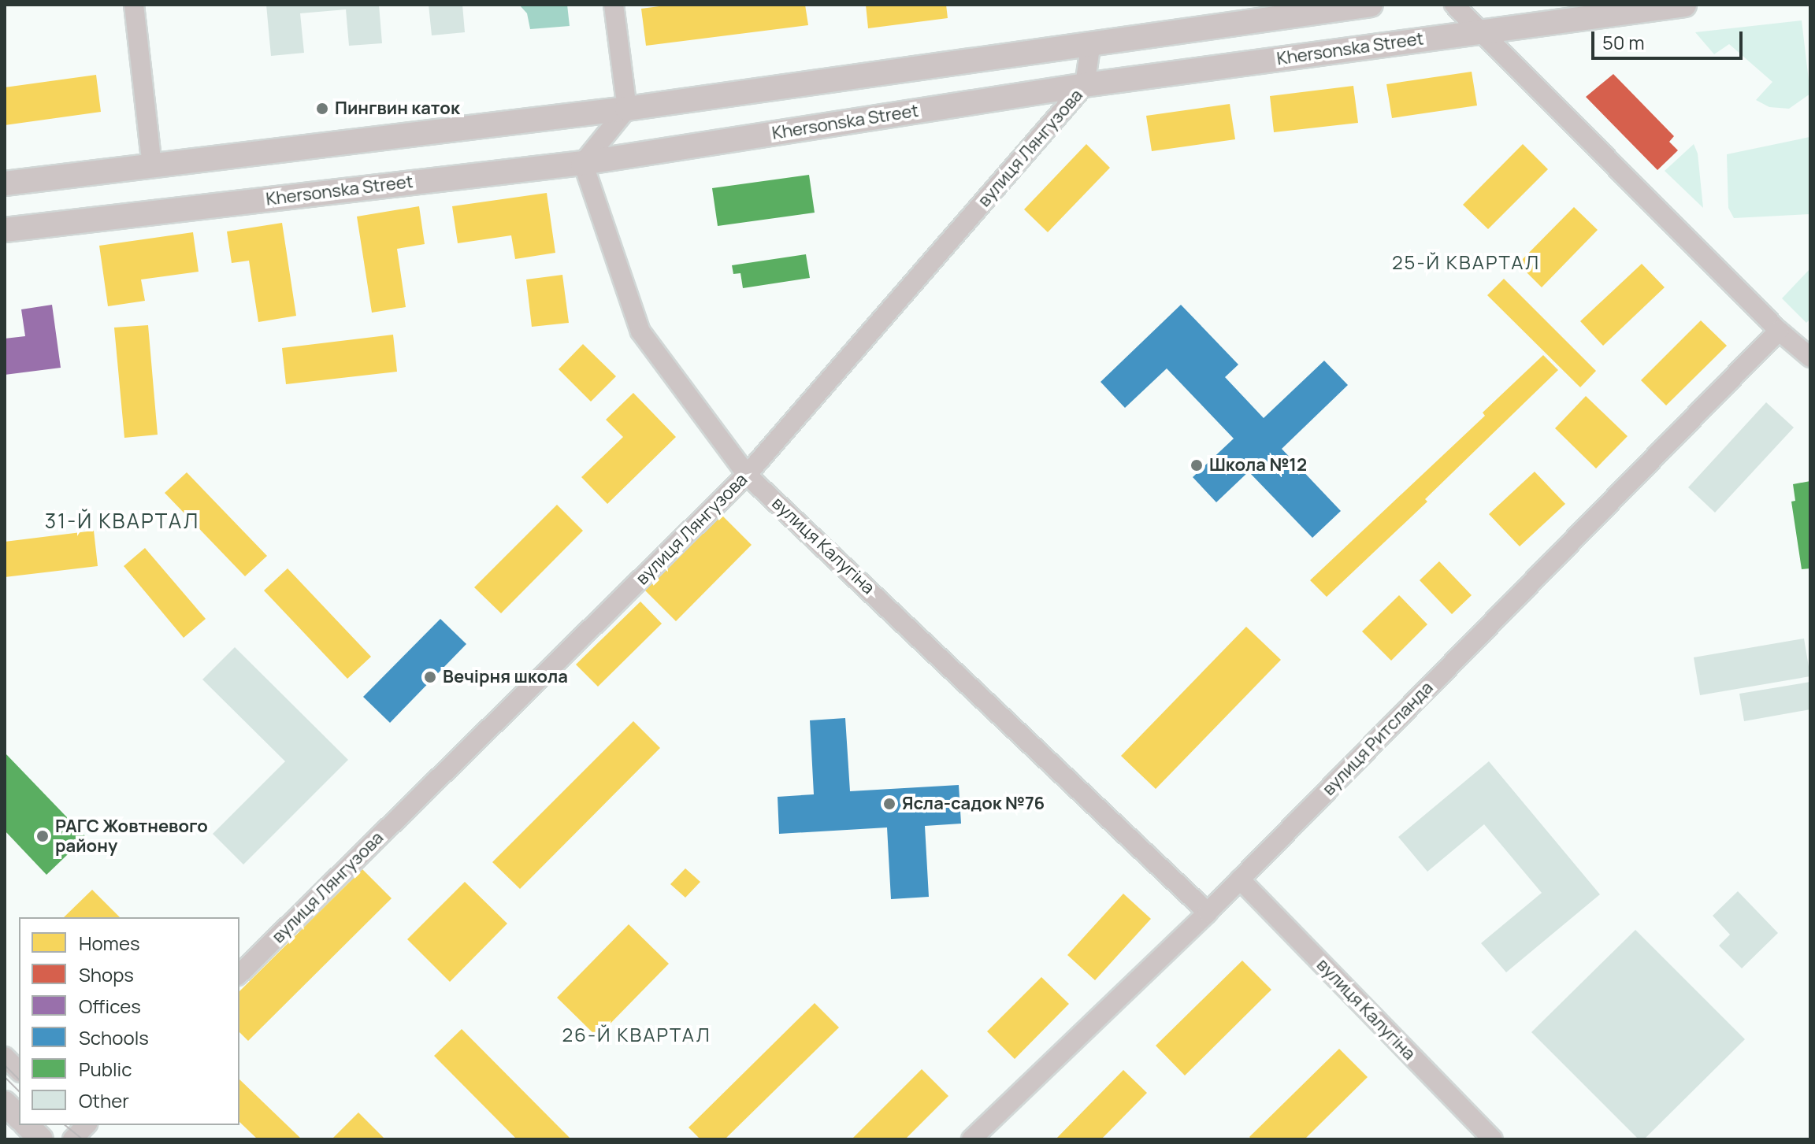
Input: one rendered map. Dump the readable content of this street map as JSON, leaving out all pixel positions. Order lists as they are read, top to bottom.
{
  "streets": {
    "street": [
      "Khersonska Street",
      "вулиця Лянгузова",
      "вулиця Калугіна",
      "вулиця Ритсланда"
    ]
  },
  "crossings": [
    ["Khersonska Street", "вулиця Лянгузова"],
    ["Khersonska Street", "вулиця Калугіна"],
    ["вулиця Лянгузова", "вулиця Калугіна"],
    ["вулиця Калугіна", "вулиця Ритсланда"]
  ],
  "districts": ["25-Й КВАРТАЛ", "31-Й КВАРТАЛ", "26-Й КВАРТАЛ"],
  "places": [
    "Пингвин каток",
    "Школа №12",
    "Вечірня школа",
    "Ясла-садок №76",
    "РАГС Жовтневого району"
  ],
  "legend": [
    "Homes",
    "Shops",
    "Offices",
    "Schools",
    "Public",
    "Other"
  ],
  "scale_bar": "50 m"
}
